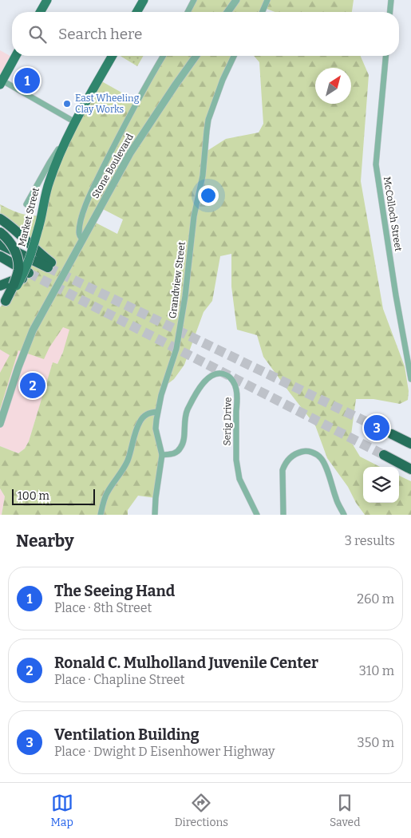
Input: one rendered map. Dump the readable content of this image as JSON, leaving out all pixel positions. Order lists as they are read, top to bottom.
{
  "streets": {
    "main road": ["Market Street"],
    "street": [
      "Stone Boulevard",
      "McColloch Street",
      "Grandview Street",
      "Serig Drive"
    ]
  },
  "crossings": [
    ["Grandview Street", "Serig Drive"]
  ],
  "places": ["East Wheeling Clay Works"],
  "scale_bar": "100 m",
  "north": "top right",
  "page": {
    "search": "Search here",
    "pins": ["1", "2", "3"],
    "scale": "100 m",
    "heading": ["Nearby", "3 results"],
    "list": [
      {
        "mark": "1",
        "name": "The Seeing Hand",
        "note": "Place · 8th Street",
        "value": "260 m"
      },
      {
        "mark": "2",
        "name": "Ronald C. Mulholland Juvenile Center",
        "note": "Place · Chapline Street",
        "value": "310 m"
      },
      {
        "mark": "3",
        "name": "Ventilation Building",
        "note": "Place · Dwight D Eisenhower Highway",
        "value": "350 m"
      }
    ],
    "nav": ["Map", "Directions", "Saved"]
  }
}
